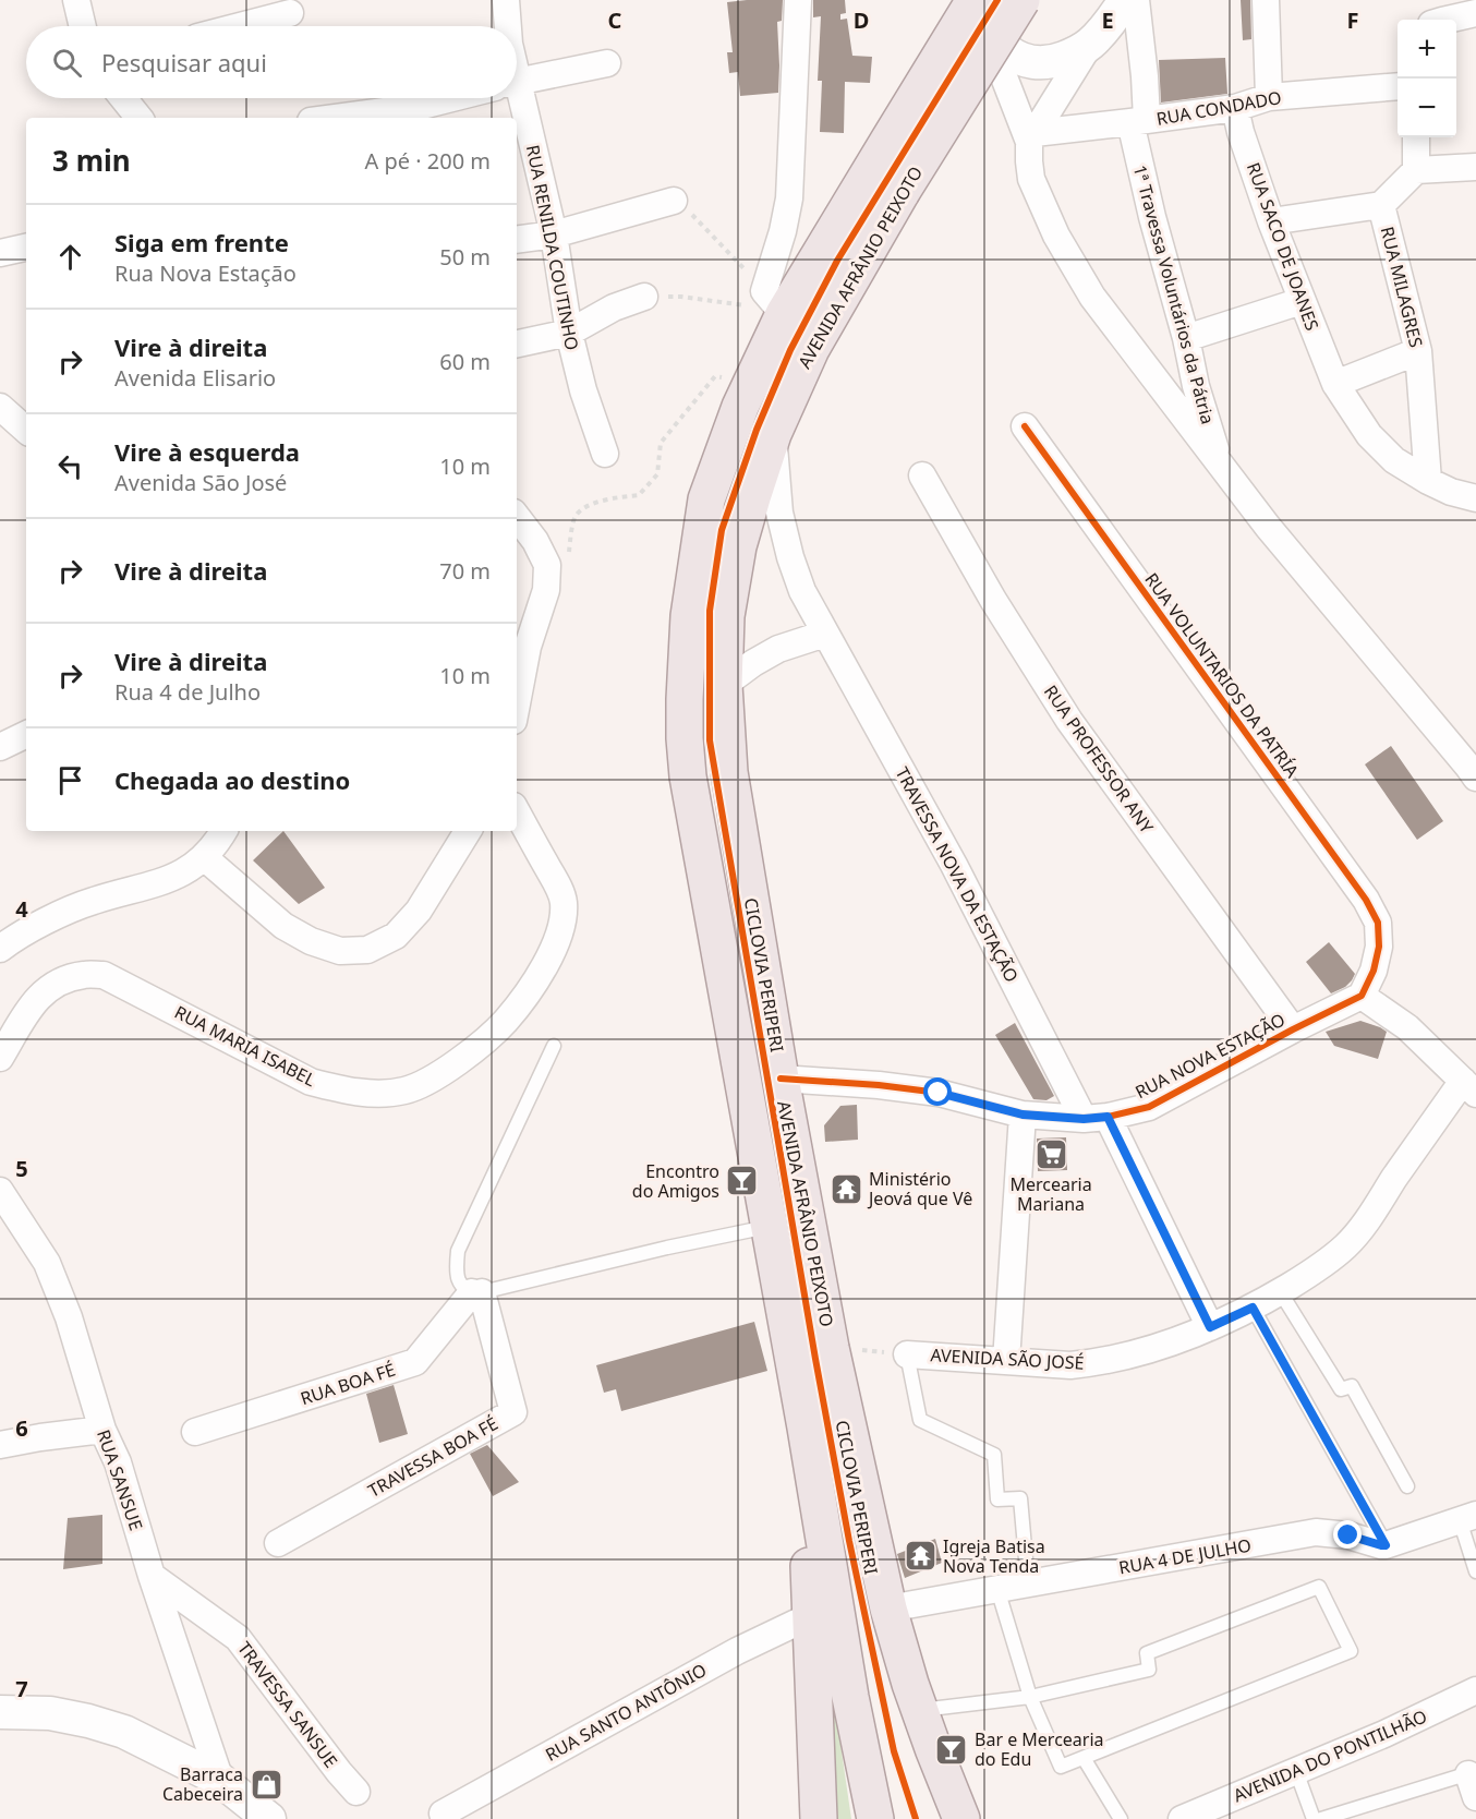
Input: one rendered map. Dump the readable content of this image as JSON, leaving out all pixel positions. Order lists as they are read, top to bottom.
{
  "streets": {
    "main road": ["AVENIDA AFRÂNIO PEIXOTO"],
    "street": [
      "RUA CONDADO",
      "RUA SACO DE JOANES",
      "RUA RENILDA COUTINHO",
      "RUA MILAGRES",
      "1ª Travessa Voluntários da Pátria",
      "RUA VOLUNTARIOS DA PATRÍA",
      "RUA PROFESSOR ANY",
      "TRAVESSA NOVA DA ESTAÇÃO",
      "RUA MARIA ISABEL",
      "RUA NOVA ESTAÇÃO",
      "AVENIDA SÃO JOSÉ",
      "RUA BOA FÉ",
      "TRAVESSA BOA FÉ",
      "RUA SANSUE",
      "RUA 4 DE JULHO",
      "TRAVESSA SANSUE",
      "RUA SANTO ANTÔNIO",
      "AVENIDA DO PONTILHÃO"
    ],
    "cycle path": ["CICLOVIA PERIPERI"]
  },
  "crossings": [
    ["RUA CONDADO", "RUA SACO DE JOANES"],
    ["RUA CONDADO", "1ª Travessa Voluntários da Pátria"],
    ["RUA SACO DE JOANES", "RUA MILAGRES"],
    ["AVENIDA AFRÂNIO PEIXOTO", "TRAVESSA NOVA DA ESTAÇÃO"],
    ["AVENIDA AFRÂNIO PEIXOTO", "RUA NOVA ESTAÇÃO"],
    ["AVENIDA AFRÂNIO PEIXOTO", "AVENIDA SÃO JOSÉ"],
    ["AVENIDA AFRÂNIO PEIXOTO", "RUA 4 DE JULHO"],
    ["RUA VOLUNTARIOS DA PATRÍA", "RUA NOVA ESTAÇÃO"],
    ["RUA PROFESSOR ANY", "RUA NOVA ESTAÇÃO"],
    ["TRAVESSA NOVA DA ESTAÇÃO", "RUA NOVA ESTAÇÃO"],
    ["TRAVESSA NOVA DA ESTAÇÃO", "AVENIDA SÃO JOSÉ"],
    ["RUA BOA FÉ", "TRAVESSA BOA FÉ"],
    ["RUA SANSUE", "TRAVESSA SANSUE"]
  ],
  "places": {
    "supermarket": ["Mercearia Mariana"],
    "bar": ["Encontro do Amigos", "Bar e Mercearia do Edu"],
    "temple": ["Ministério Jeová que Vê", "Igreja Batisa Nova Tenda"],
    "shop": ["Barraca Cabeceira"]
  },
  "page": {
    "map_buttons": ["+", "−"],
    "search": "Pesquisar aqui",
    "heading": ["3 min", "A pé · 200 m"],
    "list": [
      ["Siga em frente", "Rua Nova Estação", "50 m"],
      ["Vire à direita", "Avenida Elisario", "60 m"],
      ["Vire à esquerda", "Avenida São José", "10 m"],
      ["Vire à direita", "70 m"],
      ["Vire à direita", "Rua 4 de Julho", "10 m"],
      "Chegada ao destino"
    ]
  },
  "grid": {
    "columns": [
      "C",
      "D",
      "E",
      "F"
    ],
    "rows": [
      "4",
      "5",
      "6",
      "7"
    ]
  }
}
